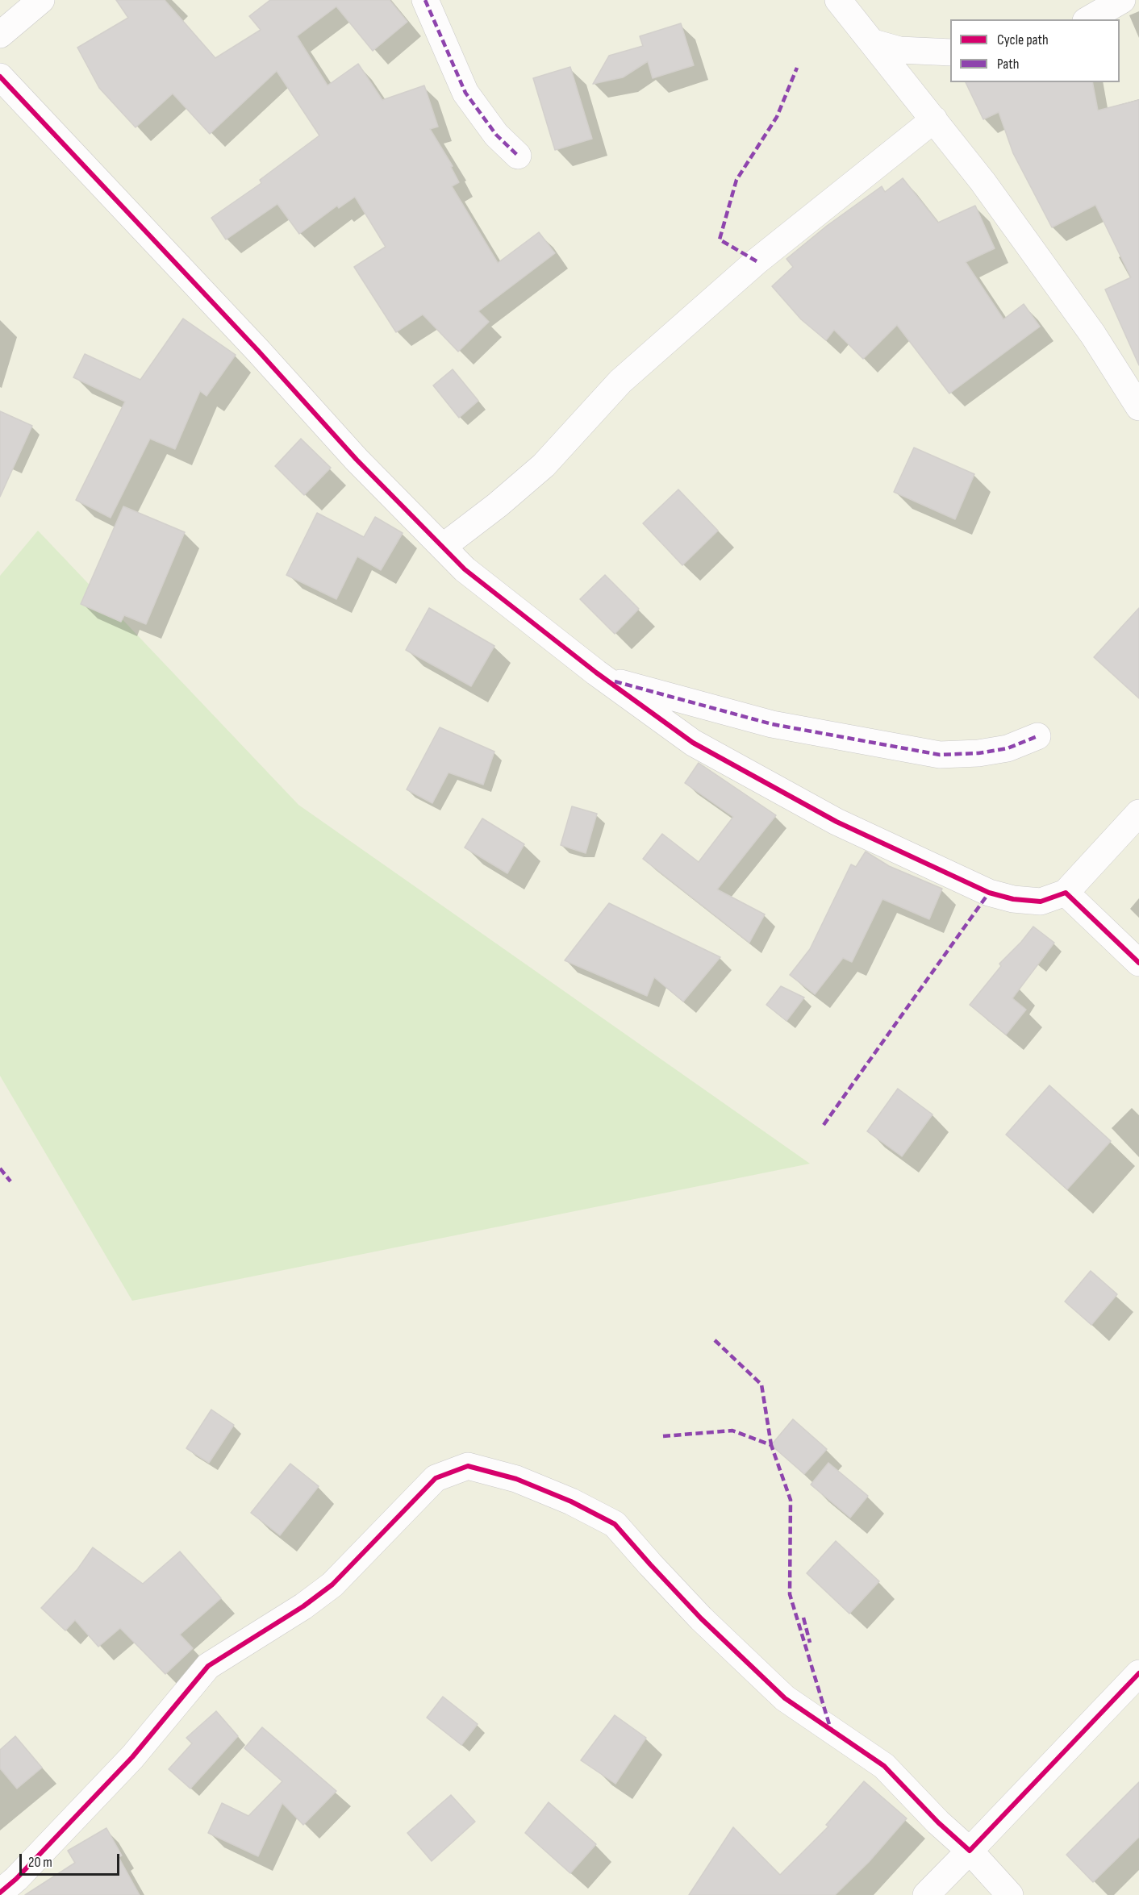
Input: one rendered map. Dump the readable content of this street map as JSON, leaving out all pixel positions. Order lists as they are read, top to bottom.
{
  "legend": ["Cycle path", "Path"],
  "scale_bar": "20 m"
}
